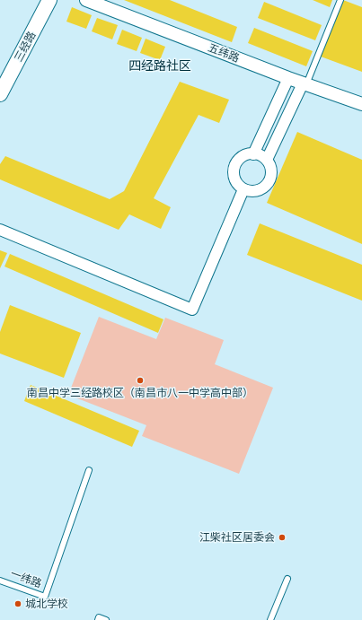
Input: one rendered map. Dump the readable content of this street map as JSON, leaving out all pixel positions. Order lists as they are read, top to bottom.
{
  "streets": {
    "main road": ["三经路"],
    "street": ["五纬路"],
    "lane": ["一纬路"]
  },
  "districts": ["四经路社区"],
  "places": ["南昌中学三经路校区（南昌市八一中学高中部）", "江柴社区居委会", "城北学校"]
}
